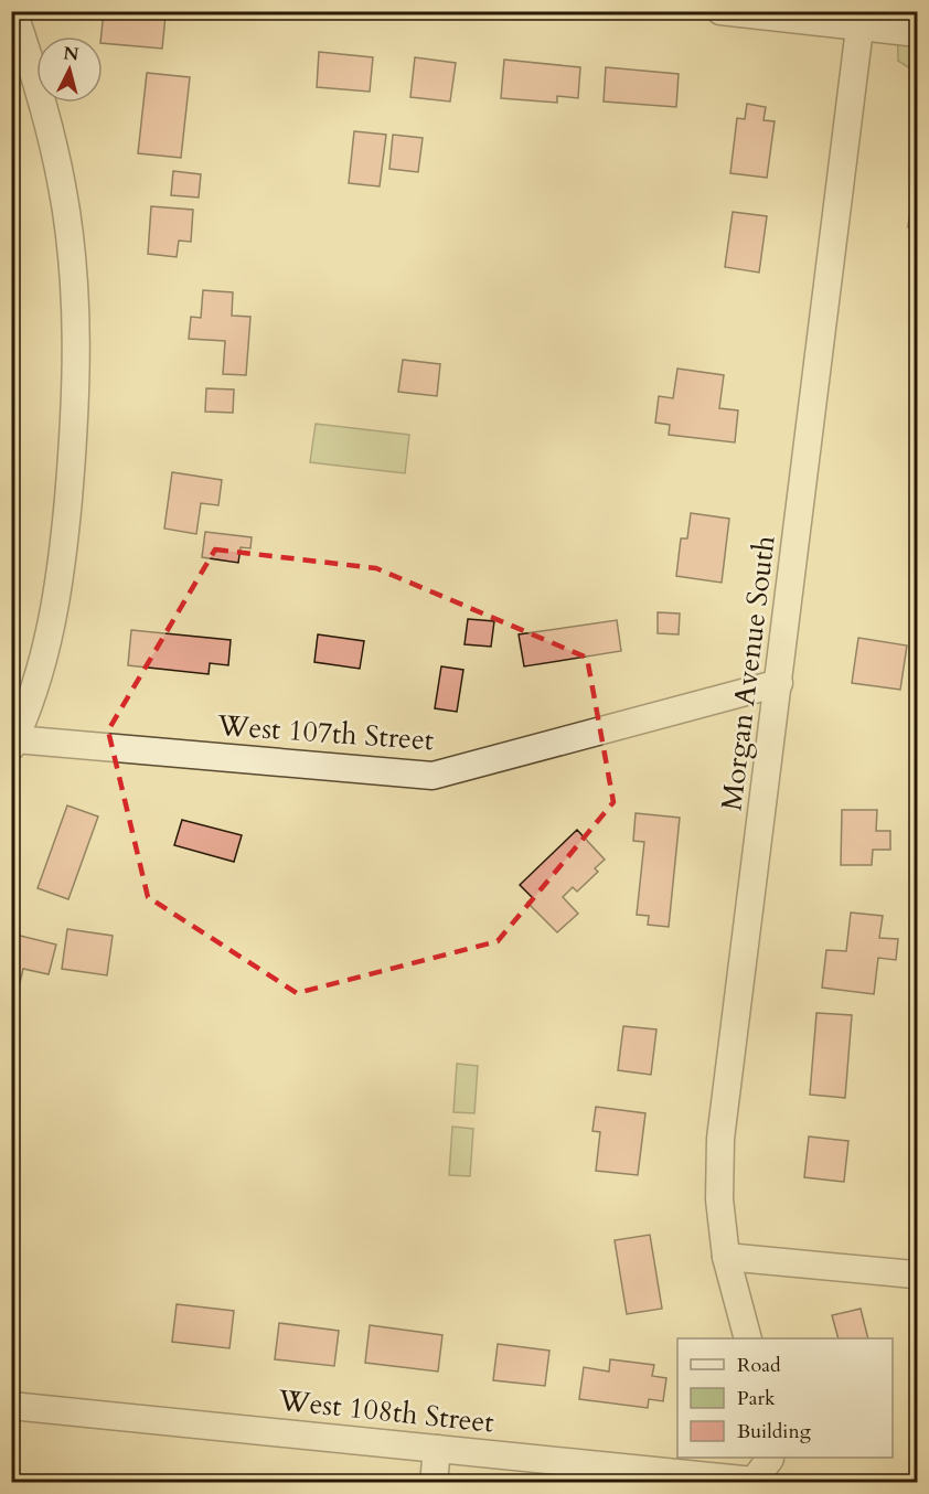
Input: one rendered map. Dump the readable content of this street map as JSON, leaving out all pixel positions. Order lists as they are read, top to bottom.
{
  "streets": {
    "street": ["Morgan Avenue South", "West 107th Street", "West 108th Street"]
  },
  "crossings": [
    ["Morgan Avenue South", "West 107th Street"]
  ],
  "legend": ["Road", "Park", "Building"],
  "north": "top"
}
